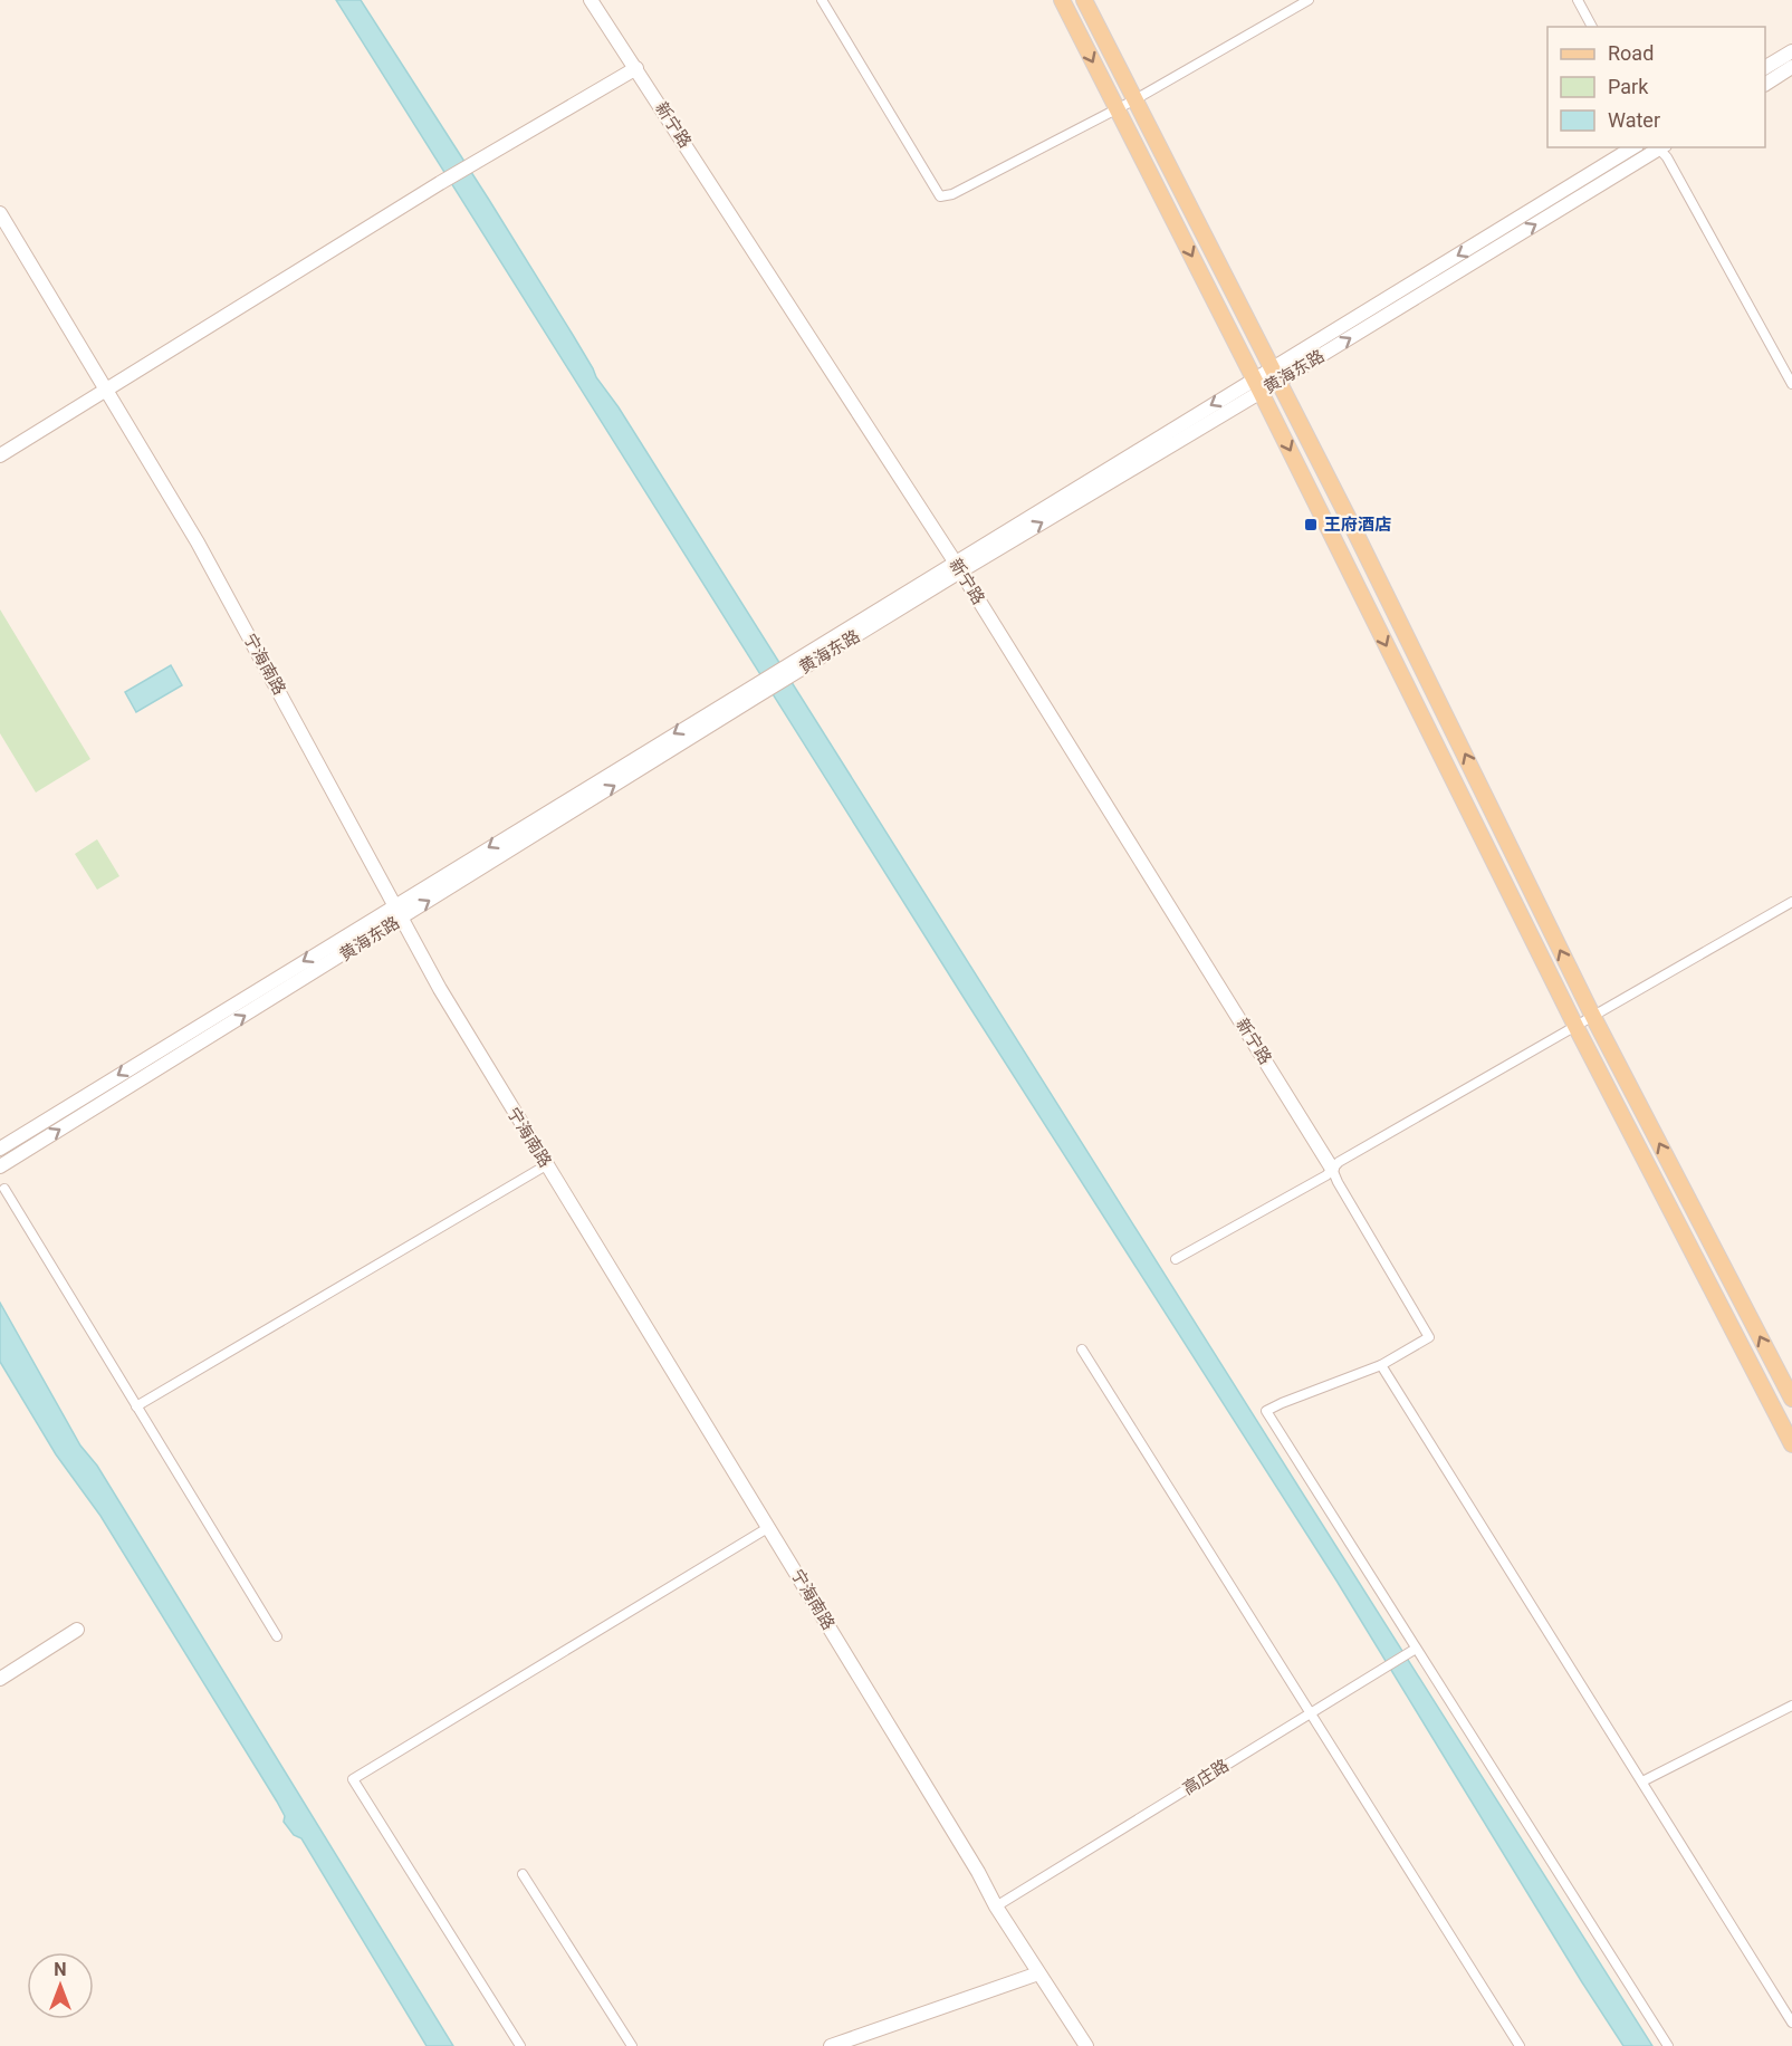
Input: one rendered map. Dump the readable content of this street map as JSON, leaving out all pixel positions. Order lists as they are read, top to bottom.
{
  "streets": {
    "street": [
      "新宁路",
      "黄海东路",
      "宁海南路",
      "高庄路"
    ]
  },
  "crossings": [
    ["新宁路", "黄海东路"],
    ["黄海东路", "宁海南路"],
    ["宁海南路", "高庄路"]
  ],
  "places": {
    "transit": ["王府酒店"]
  },
  "legend": ["Road", "Park", "Water"],
  "north": "top"
}
